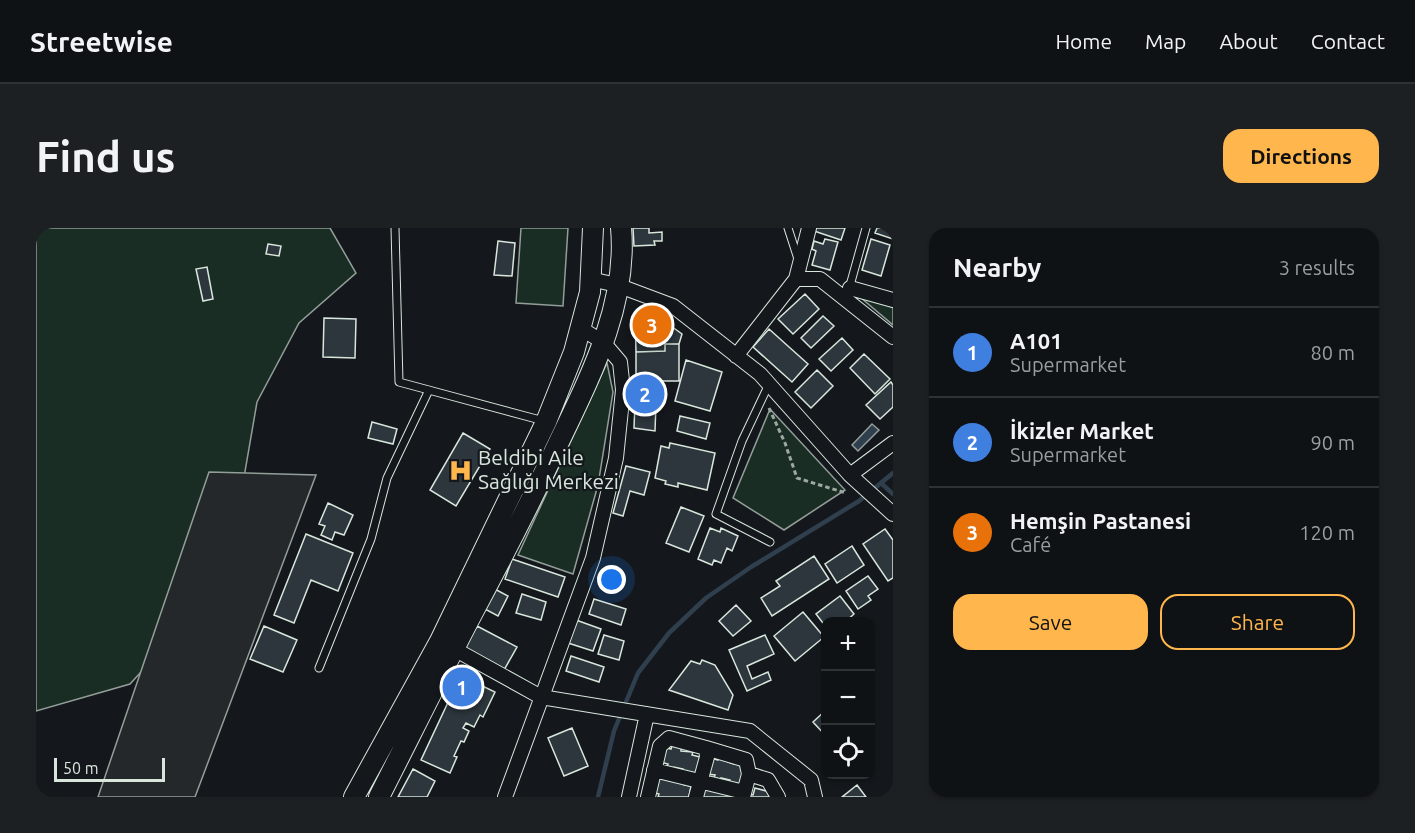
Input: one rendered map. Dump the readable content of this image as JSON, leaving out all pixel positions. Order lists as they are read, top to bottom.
{
  "places": {
    "hospital": ["Beldibi Aile Sağlığı Merkezi"]
  },
  "scale_bar": "50 m",
  "page": {
    "header": "Streetwise",
    "nav": [
      "Home",
      "Map",
      "About",
      "Contact"
    ],
    "buttons": [
      "Directions",
      ["Save", "Share"]
    ],
    "title": "Find us",
    "heading": ["Nearby", "3 results"],
    "pins": ["3", "2", "1"],
    "list": [
      {
        "mark": "1",
        "name": "A101",
        "note": "Supermarket",
        "value": "80 m"
      },
      {
        "mark": "2",
        "name": "İkizler Market",
        "note": "Supermarket",
        "value": "90 m"
      },
      {
        "mark": "3",
        "name": "Hemşin Pastanesi",
        "note": "Café",
        "value": "120 m"
      }
    ],
    "map_buttons": ["+", "−"],
    "scale": "50 m"
  }
}
